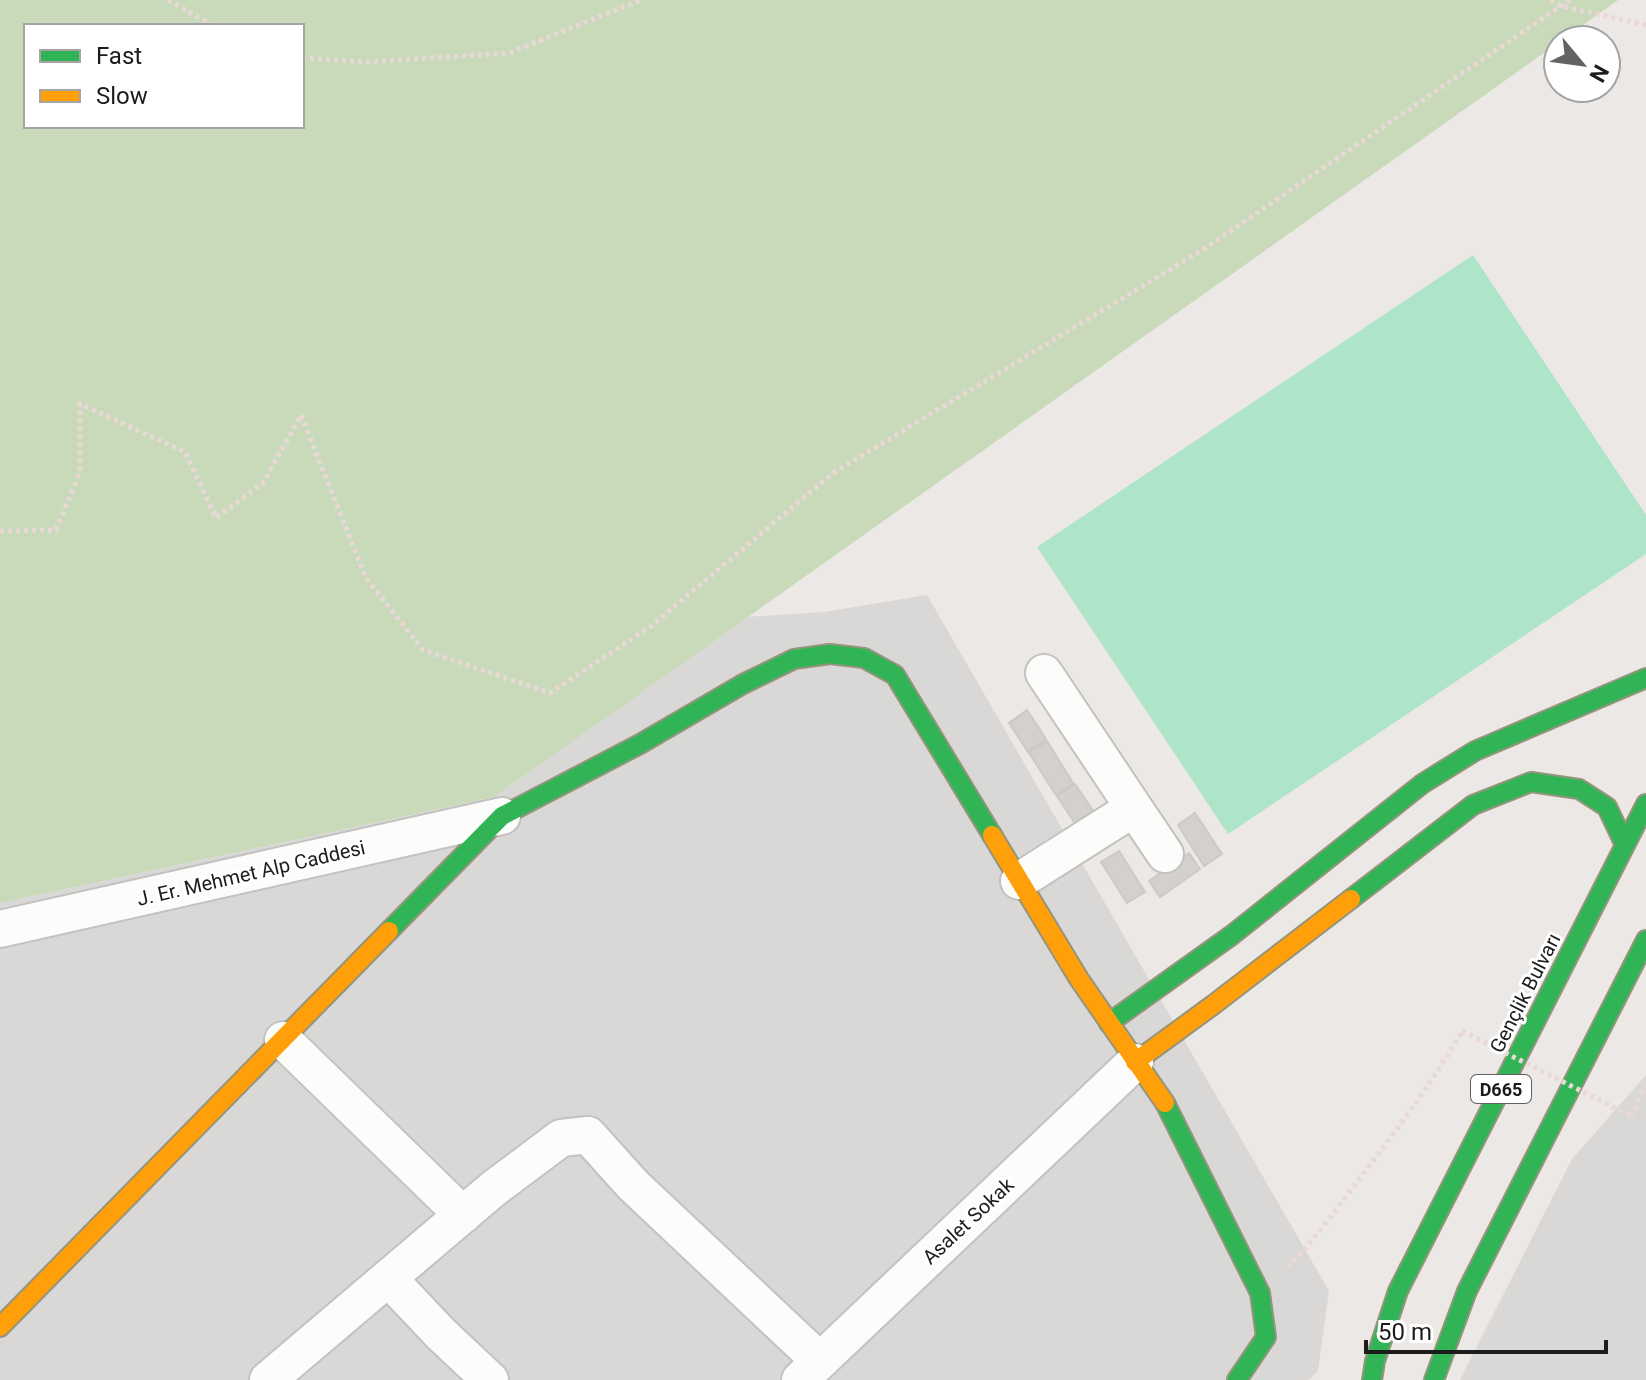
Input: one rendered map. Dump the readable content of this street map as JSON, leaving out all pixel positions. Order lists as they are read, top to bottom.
{
  "streets": {
    "main road": ["Gençlik Bulvarı", "D665"],
    "street": ["J. Er. Mehmet Alp Caddesi", "Asalet Sokak"]
  },
  "legend": ["Fast", "Slow"],
  "scale_bar": "50 m",
  "north": "bottom right"
}
